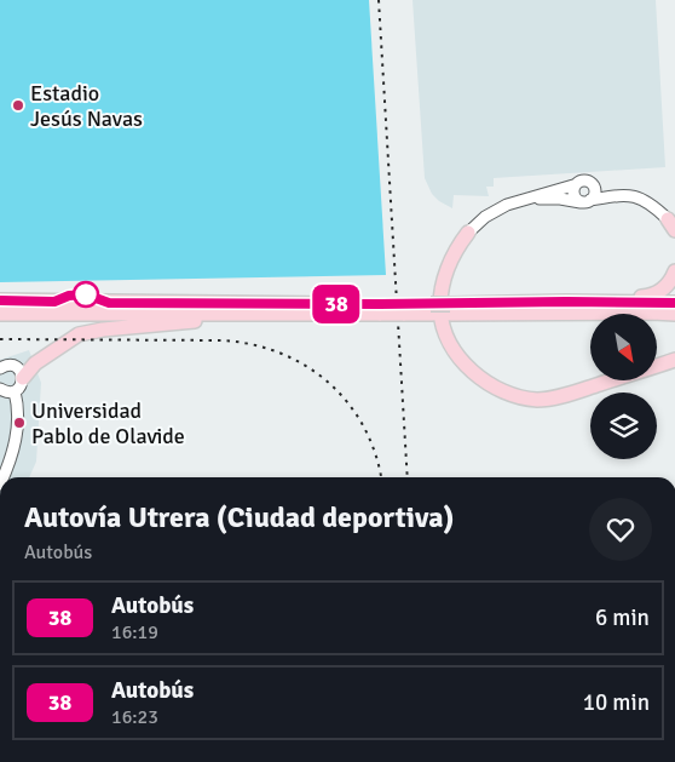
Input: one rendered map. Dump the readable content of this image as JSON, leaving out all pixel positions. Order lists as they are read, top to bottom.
{
  "places": ["Estadio Jesús Navas", "Universidad Pablo de Olavide"],
  "lines": ["bus line 38"],
  "north": "bottom right",
  "page": {
    "on_map": "38",
    "heading": ["Autovía Utrera (Ciudad deportiva)", "Autobús"],
    "list": [
      {
        "mark": "38",
        "name": "Autobús",
        "note": "16:19",
        "value": "6 min"
      },
      {
        "mark": "38",
        "name": "Autobús",
        "note": "16:23",
        "value": "10 min"
      }
    ]
  }
}
